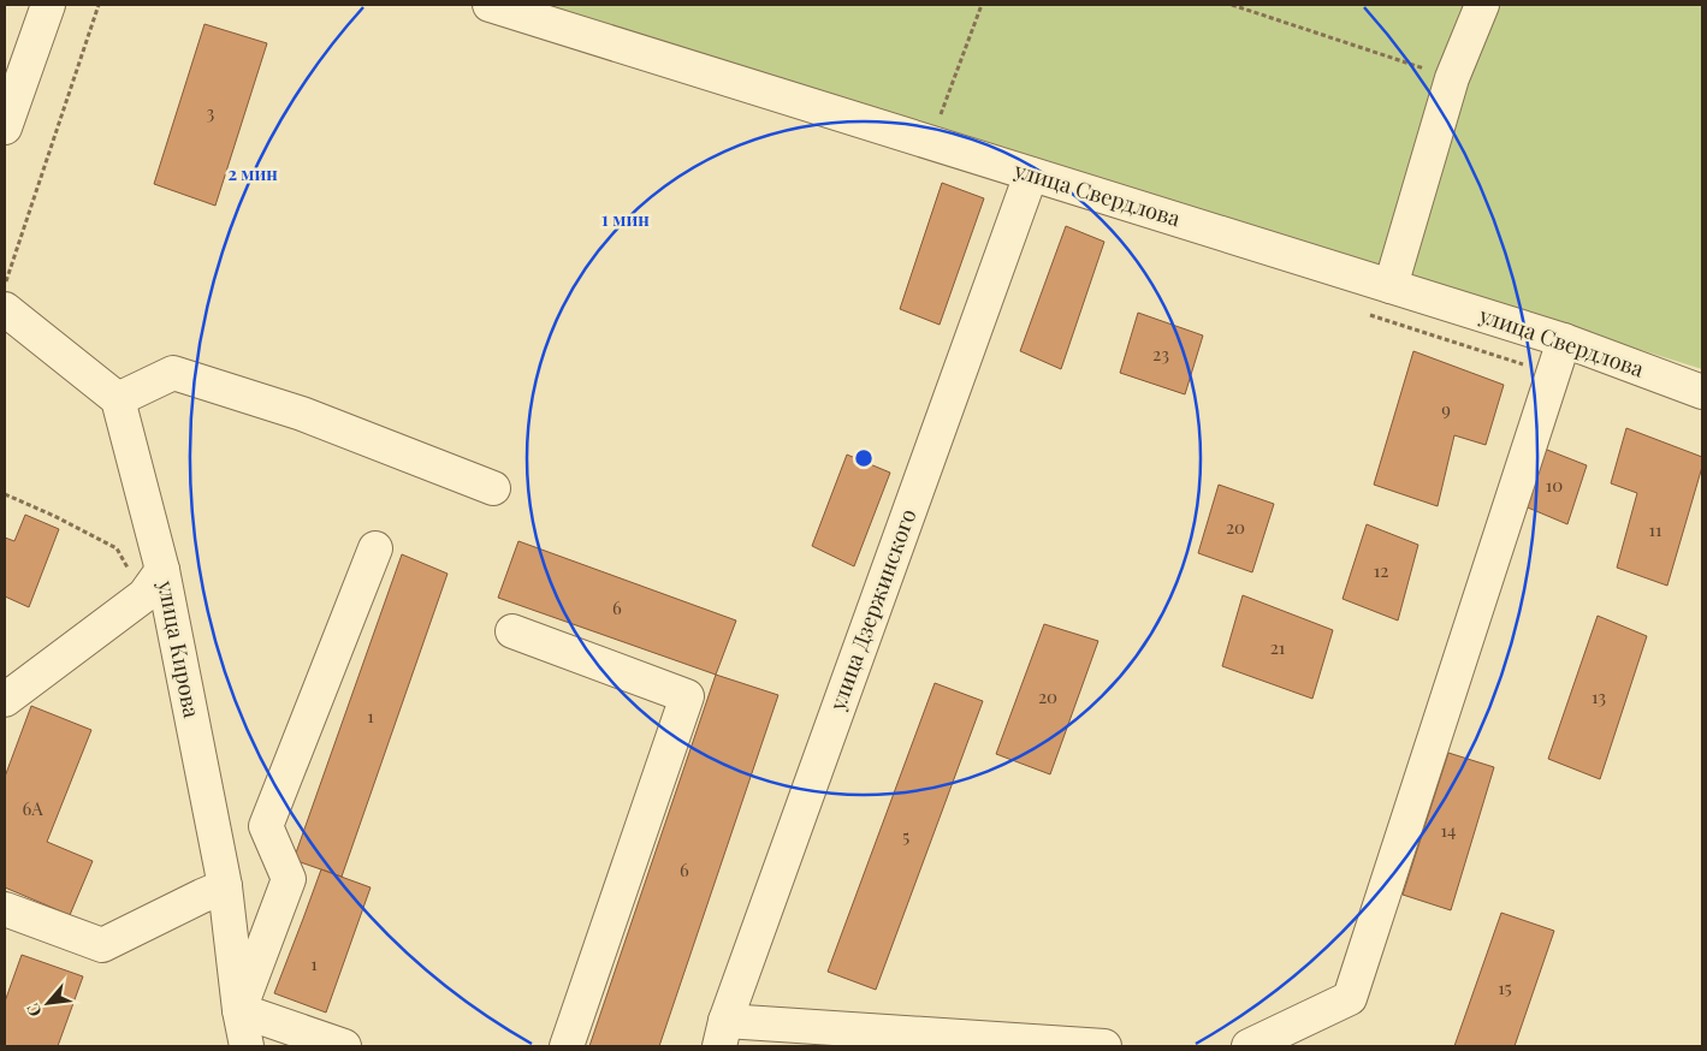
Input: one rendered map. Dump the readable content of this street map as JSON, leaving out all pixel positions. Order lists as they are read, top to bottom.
{
  "streets": {
    "street": ["улица Свердлова", "улица Дзержинского", "улица Кирова"]
  },
  "crossings": [
    ["улица Свердлова", "улица Дзержинского"]
  ],
  "house_numbers": [
    "3",
    "23",
    "9",
    "10",
    "20",
    "11",
    "12",
    "6",
    "21",
    "20",
    "13",
    "1",
    "6А",
    "14",
    "5",
    "6",
    "1",
    "15"
  ],
  "north": "bottom left",
  "rings": ["2 мин", "1 мин"]
}
